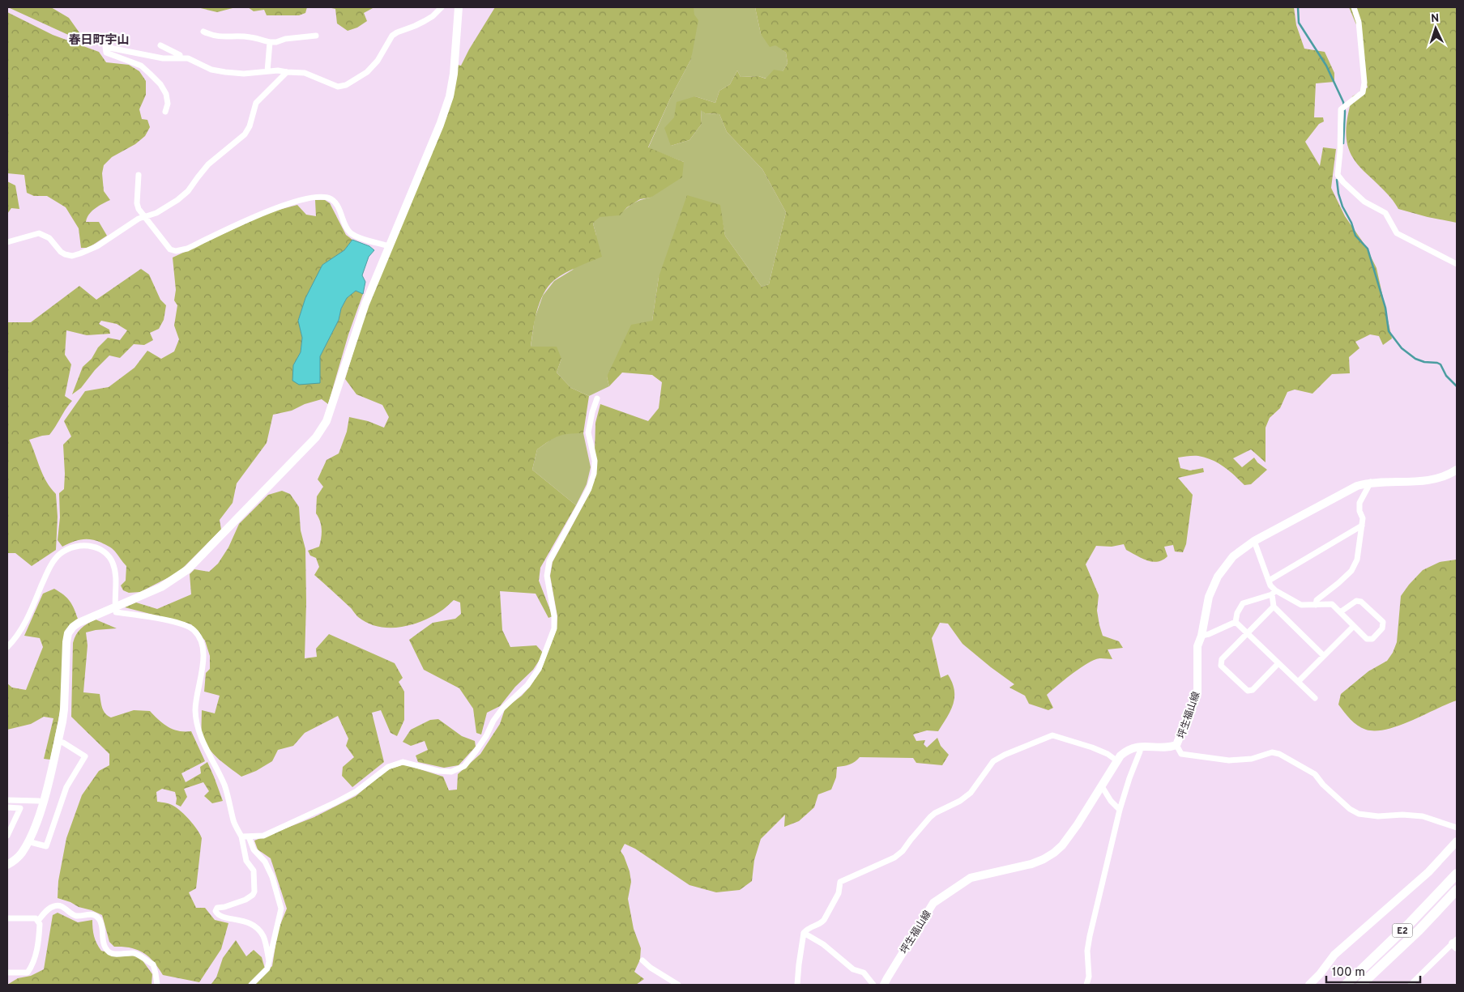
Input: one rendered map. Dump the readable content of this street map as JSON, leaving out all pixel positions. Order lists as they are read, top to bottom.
{
  "streets": {
    "highway": ["E2"],
    "street": ["坪生福山線"]
  },
  "districts": ["春日町宇山"],
  "scale_bar": "100 m",
  "north": "top"
}
